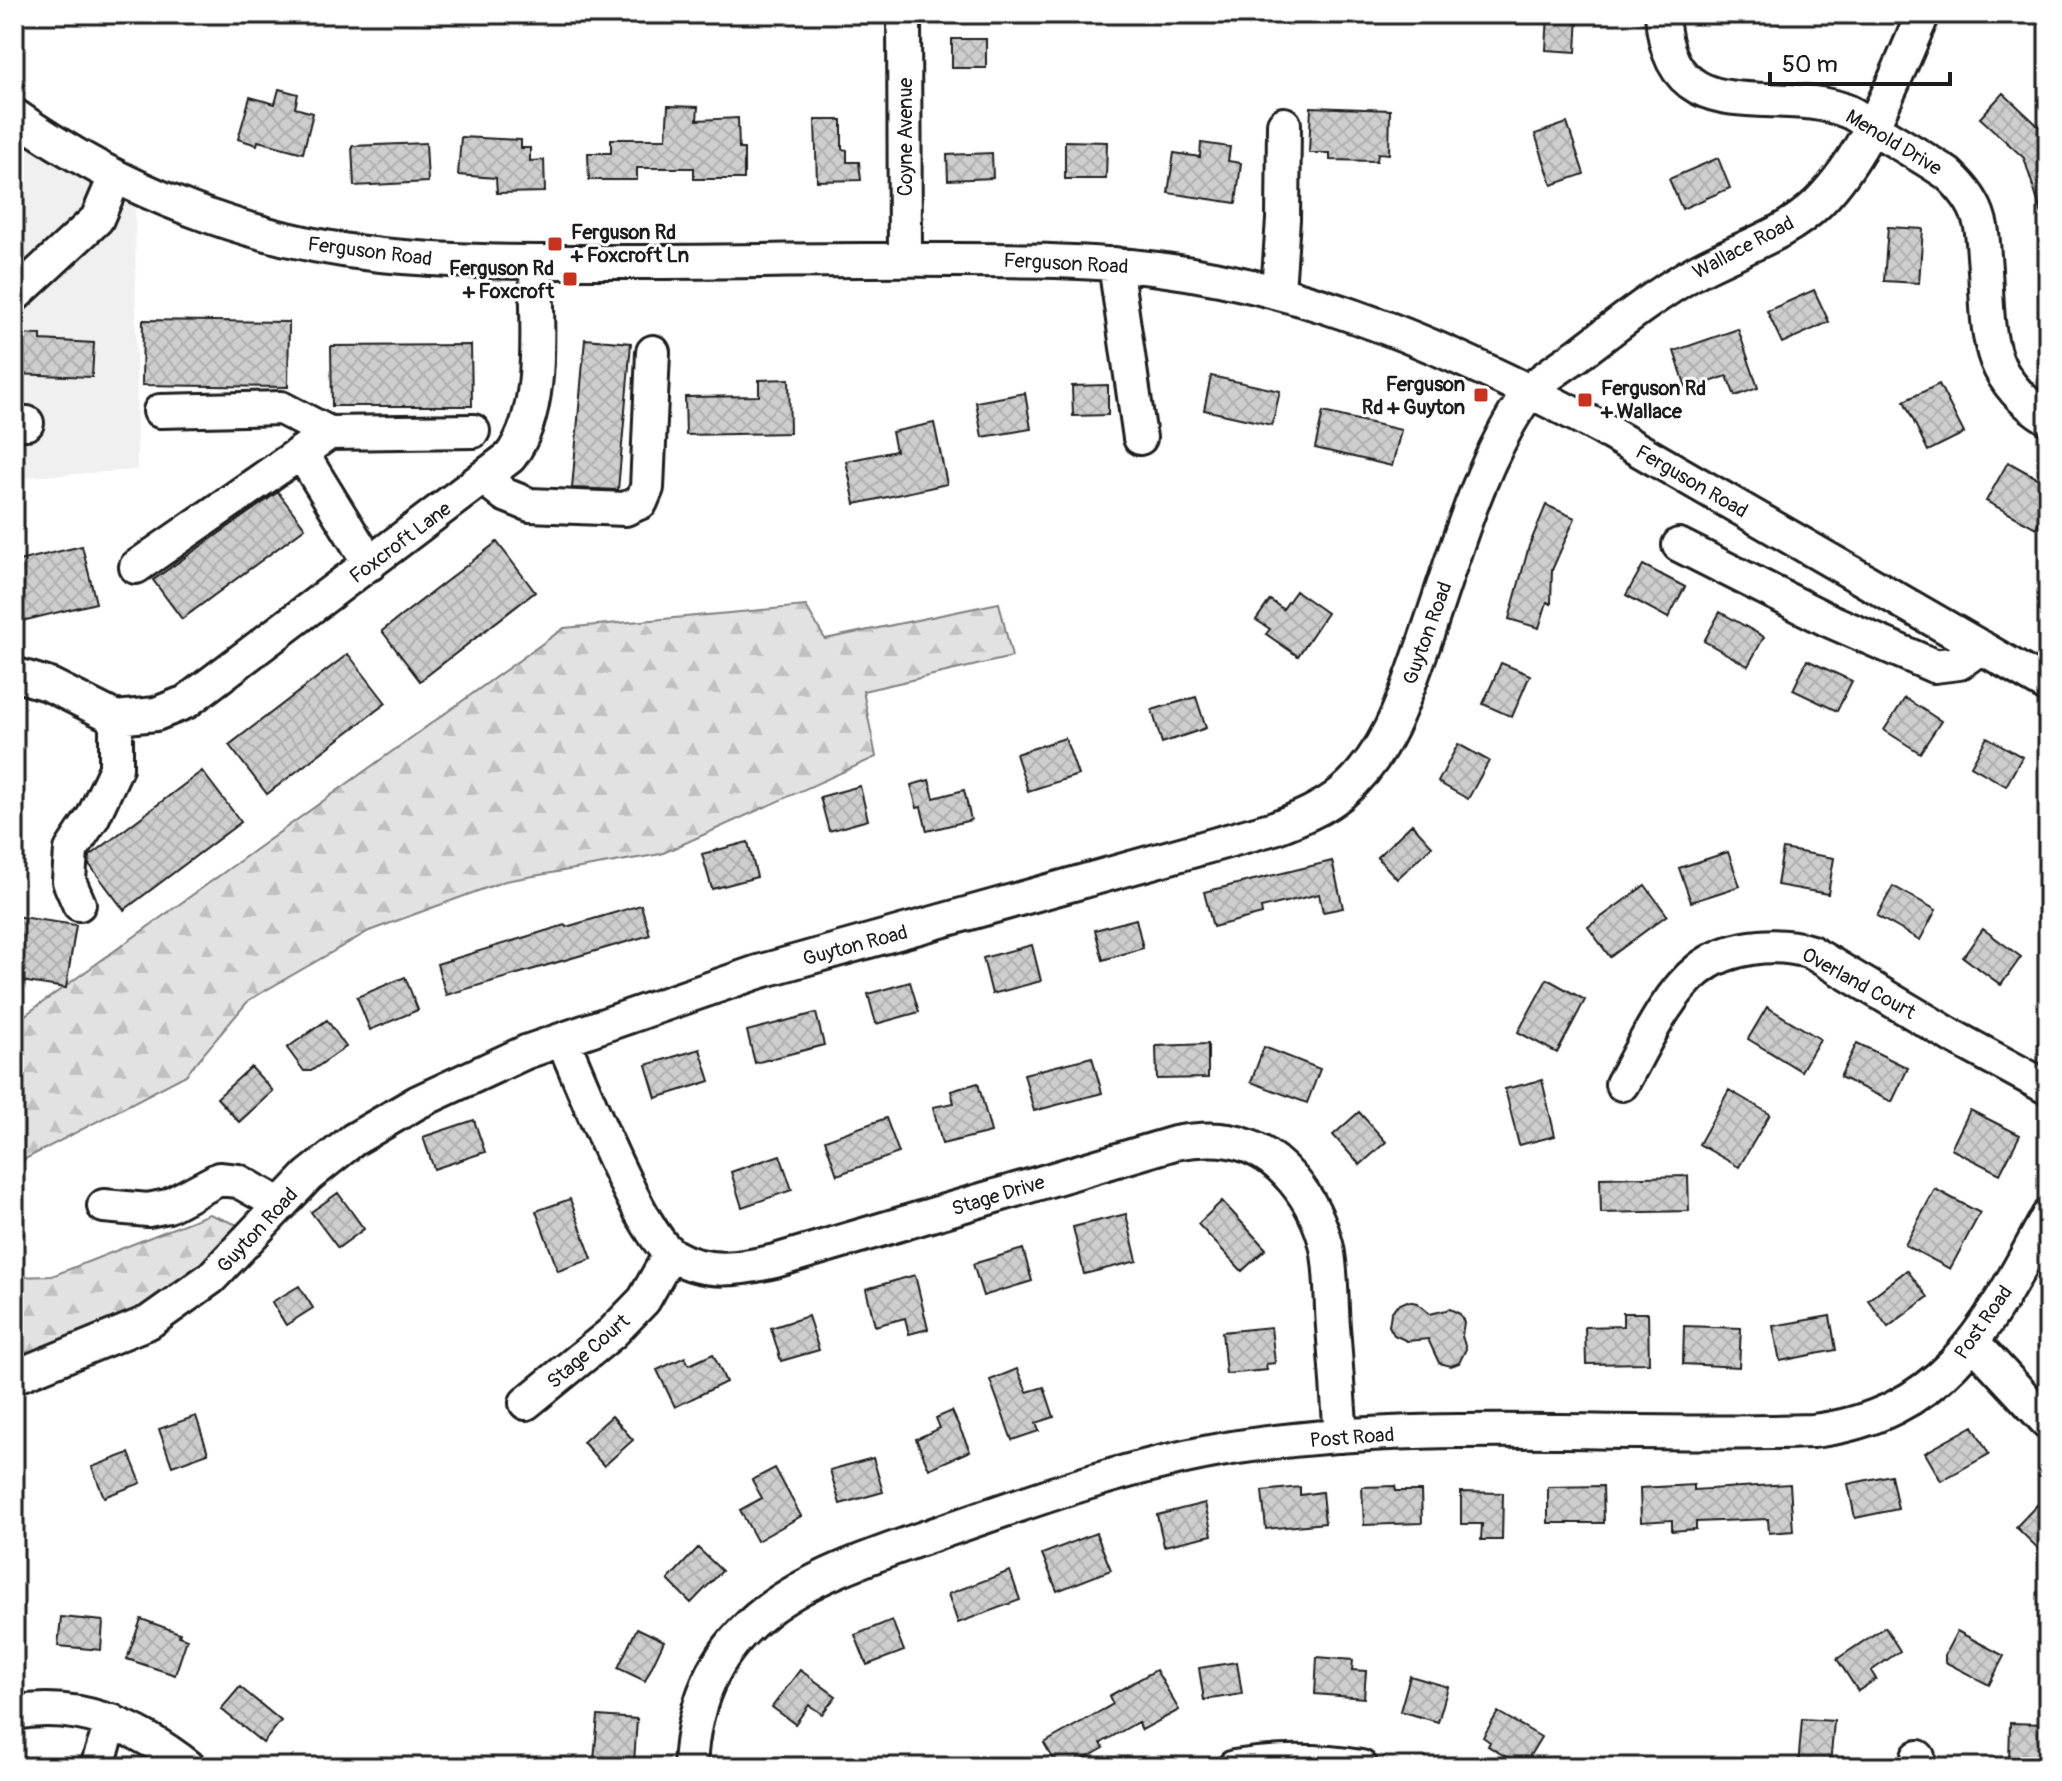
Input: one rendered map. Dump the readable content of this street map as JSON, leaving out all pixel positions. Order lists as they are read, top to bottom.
{
  "streets": {
    "street": [
      "Coyne Avenue",
      "Menold Drive",
      "Wallace Road",
      "Ferguson Road",
      "Foxcroft Lane",
      "Guyton Road",
      "Overland Court",
      "Stage Drive",
      "Post Road",
      "Stage Court"
    ]
  },
  "crossings": [
    ["Coyne Avenue", "Ferguson Road"],
    ["Menold Drive", "Wallace Road"],
    ["Wallace Road", "Ferguson Road"],
    ["Wallace Road", "Guyton Road"],
    ["Ferguson Road", "Foxcroft Lane"],
    ["Ferguson Road", "Guyton Road"],
    ["Stage Drive", "Post Road"],
    ["Stage Drive", "Stage Court"]
  ],
  "places": {
    "transit": [
      "Ferguson Rd + Foxcroft Ln",
      "Ferguson Rd + Foxcroft",
      "Ferguson Rd + Guyton",
      "Ferguson Rd + Wallace"
    ]
  },
  "scale_bar": "50 m"
}
